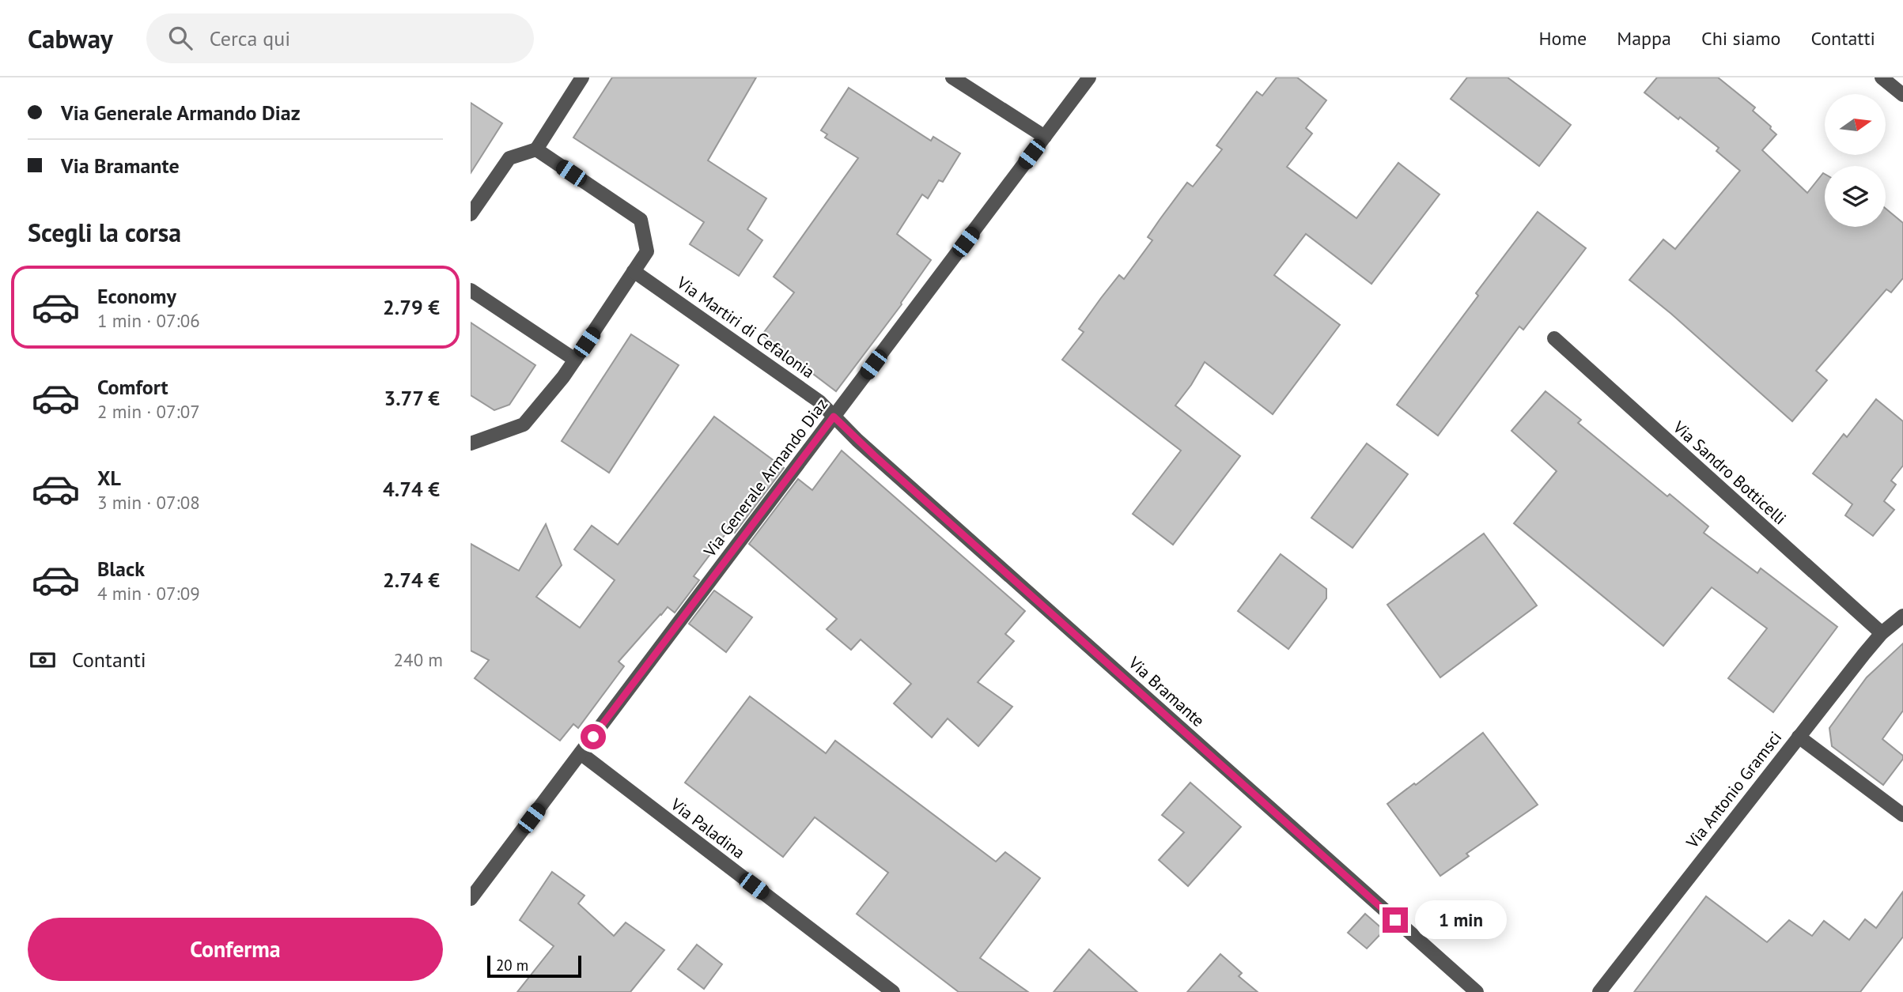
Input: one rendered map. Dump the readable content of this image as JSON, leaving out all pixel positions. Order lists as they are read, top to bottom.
{
  "streets": {
    "street": [
      "Via Martiri di Cefalonia",
      "Via Sandro Botticelli",
      "Via Generale Armando Diaz",
      "Via Bramante",
      "Via Antonio Gramsci",
      "Via Paladina"
    ]
  },
  "crossings": [
    ["Via Martiri di Cefalonia", "Via Generale Armando Diaz"],
    ["Via Martiri di Cefalonia", "Via Bramante"],
    ["Via Sandro Botticelli", "Via Antonio Gramsci"],
    ["Via Generale Armando Diaz", "Via Bramante"],
    ["Via Generale Armando Diaz", "Via Paladina"]
  ],
  "scale_bar": "20 m",
  "north": "right",
  "page": {
    "header": "Cabway",
    "search": "Cerca qui",
    "nav": [
      "Home",
      "Mappa",
      "Chi siamo",
      "Contatti"
    ],
    "banner": ["Via Generale Armando Diaz", "Via Bramante"],
    "heading": "Scegli la corsa",
    "list": [
      {
        "name": "Economy",
        "note": "1 min · 07:06",
        "value": "2.79 €"
      },
      {
        "name": "Comfort",
        "note": "2 min · 07:07",
        "value": "3.77 €"
      },
      {
        "name": "XL",
        "note": "3 min · 07:08",
        "value": "4.74 €"
      },
      {
        "name": "Black",
        "note": "4 min · 07:09",
        "value": "2.74 €"
      }
    ],
    "pay": ["Contanti", "240 m"],
    "bubble": "1 min",
    "buttons": "Conferma",
    "scale": "20 m"
  }
}
